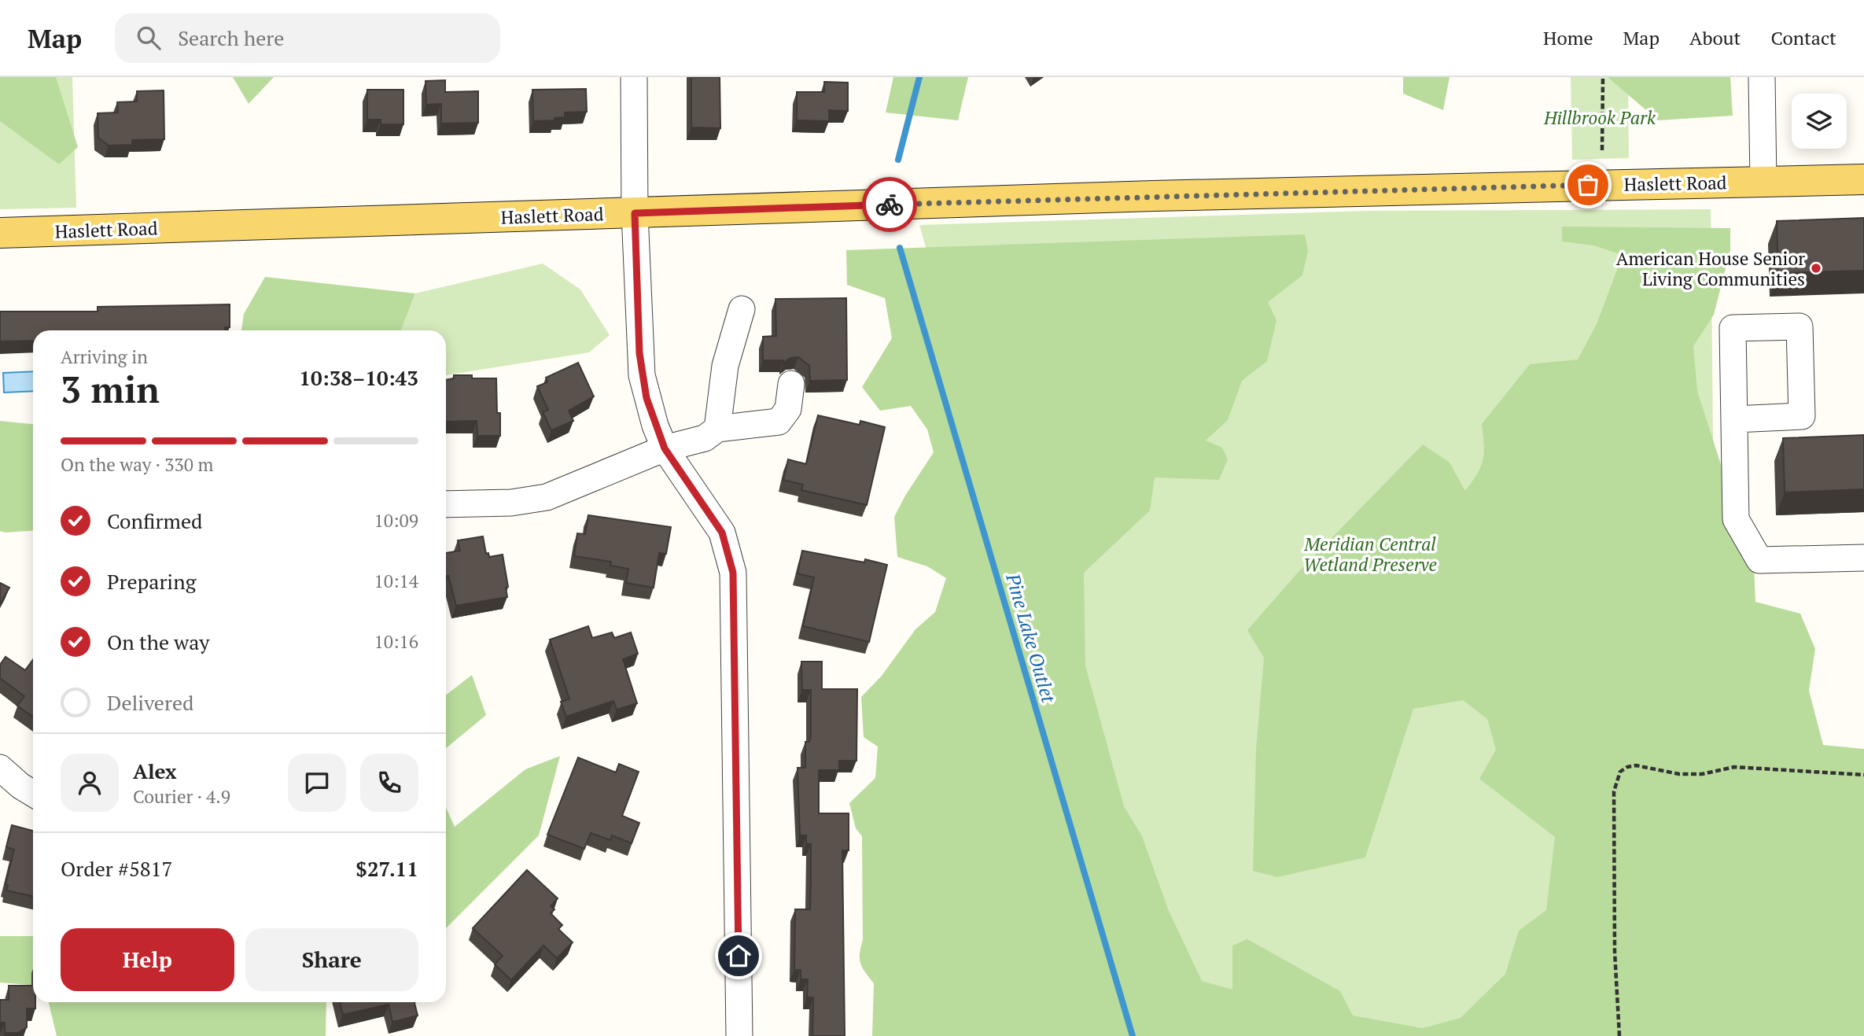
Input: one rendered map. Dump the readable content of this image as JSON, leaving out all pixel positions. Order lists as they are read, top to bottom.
{
  "streets": {
    "main road": ["Haslett Road"]
  },
  "water": ["Pine Lake Outlet"],
  "parks": ["Hillbrook Park", "Meridian Central Wetland Preserve"],
  "places": ["American House Senior Living Communities"],
  "page": {
    "header": "Map",
    "search": "Search here",
    "nav": [
      "Home",
      "Map",
      "About",
      "Contact"
    ],
    "heading": ["3 min", "Arriving in", "10:38–10:43"],
    "panel": [
      "Alex",
      "Courier · 4.9",
      "Order #5817",
      "$27.11"
    ],
    "bar": "On the way · 330 m",
    "list": [
      ["Confirmed", "10:09"],
      ["Preparing", "10:14"],
      ["On the way", "10:16"],
      "Delivered"
    ],
    "buttons": ["Help", "Share"]
  }
}
